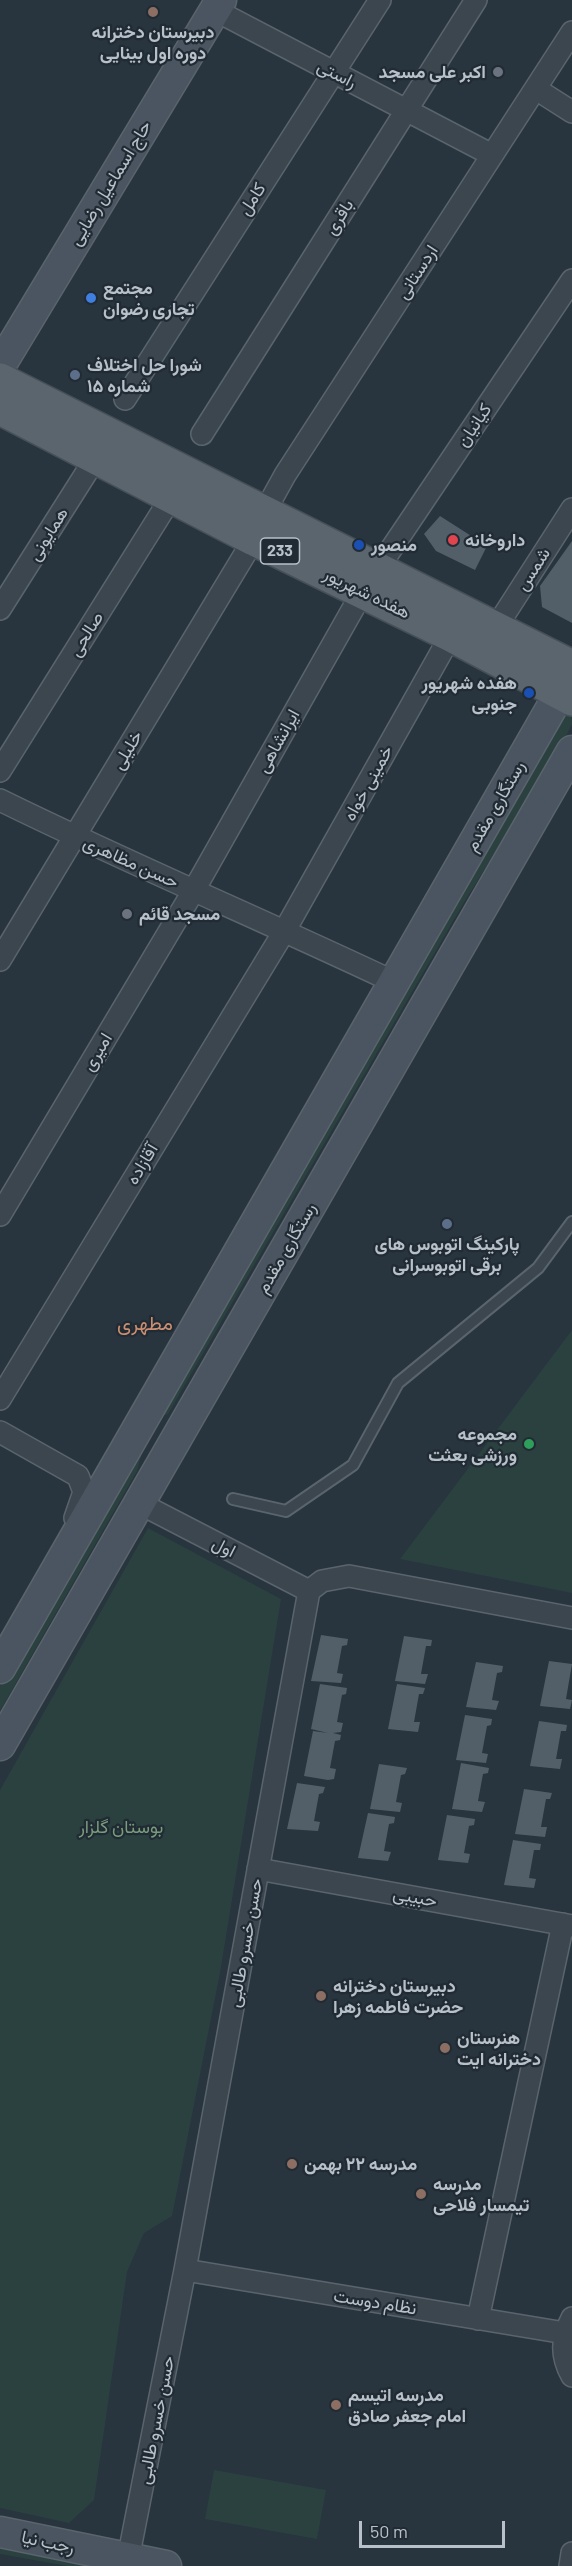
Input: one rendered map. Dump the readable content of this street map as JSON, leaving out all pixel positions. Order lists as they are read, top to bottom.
{
  "streets": {
    "main road": [
      "حاج اسماعیل رضایی",
      "233",
      "هفده شهریور",
      "رستگاری مقدم",
      "رجب نیا"
    ],
    "street": [
      "راستی",
      "کامل",
      "باقری",
      "اردستانی",
      "کیانیان",
      "همایونی",
      "شمس",
      "صالحی",
      "ایرانشاهی",
      "خلیلی",
      "خمینی خواه",
      "حسن مظاهری",
      "امیری",
      "آقازاده",
      "اول",
      "حبیبی",
      "حسن خسرو طالبی",
      "نظام دوست"
    ]
  },
  "crossings": [
    ["راستی", "حاج اسماعیل رضایی"],
    ["راستی", "کامل"],
    ["راستی", "باقری"],
    ["راستی", "اردستانی"],
    ["اردستانی", "هفده شهریور"],
    ["اردستانی", "خلیلی"],
    ["کیانیان", "هفده شهریور"],
    ["کیانیان", "ایرانشاهی"],
    ["همایونی", "هفده شهریور"],
    ["شمس", "هفده شهریور"],
    ["هفده شهریور", "صالحی"],
    ["هفده شهریور", "ایرانشاهی"],
    ["هفده شهریور", "خلیلی"],
    ["هفده شهریور", "خمینی خواه"],
    ["هفده شهریور", "رستگاری مقدم"],
    ["ایرانشاهی", "حسن مظاهری"],
    ["ایرانشاهی", "امیری"],
    ["خلیلی", "حسن مظاهری"],
    ["خمینی خواه", "حسن مظاهری"],
    ["خمینی خواه", "آقازاده"],
    ["رستگاری مقدم", "حسن مظاهری"],
    ["رستگاری مقدم", "اول"],
    ["حسن مظاهری", "امیری"],
    ["حسن مظاهری", "آقازاده"],
    ["اول", "حسن خسرو طالبی"],
    ["حبیبی", "حسن خسرو طالبی"],
    ["حسن خسرو طالبی", "نظام دوست"],
    ["حسن خسرو طالبی", "رجب نیا"]
  ],
  "districts": ["مطهری"],
  "parks": ["بوستان گلزار"],
  "places": [
    "دبیرستان دخترانه دوره اول بینایی",
    "اکبر علی مسجد",
    "مجتمع تجاری رضوان",
    "شورا حل اختلاف شماره ۱۵",
    "داروخانه",
    "منصور",
    "هفده شهریور جنوبی",
    "مسجد قائم",
    "پارکینگ اتوبوس های برقی اتوبوسرانی",
    "مجموعه ورزشی بعثت",
    "دبیرستان دخترانه حضرت فاطمه زهرا",
    "هنرستان دخترانه ایت",
    "مدرسه ۲۲ بهمن",
    "مدرسه تیمسار فلاحی",
    "مدرسه اتیسم امام جعفر صادق"
  ],
  "scale_bar": "50 m"
}
